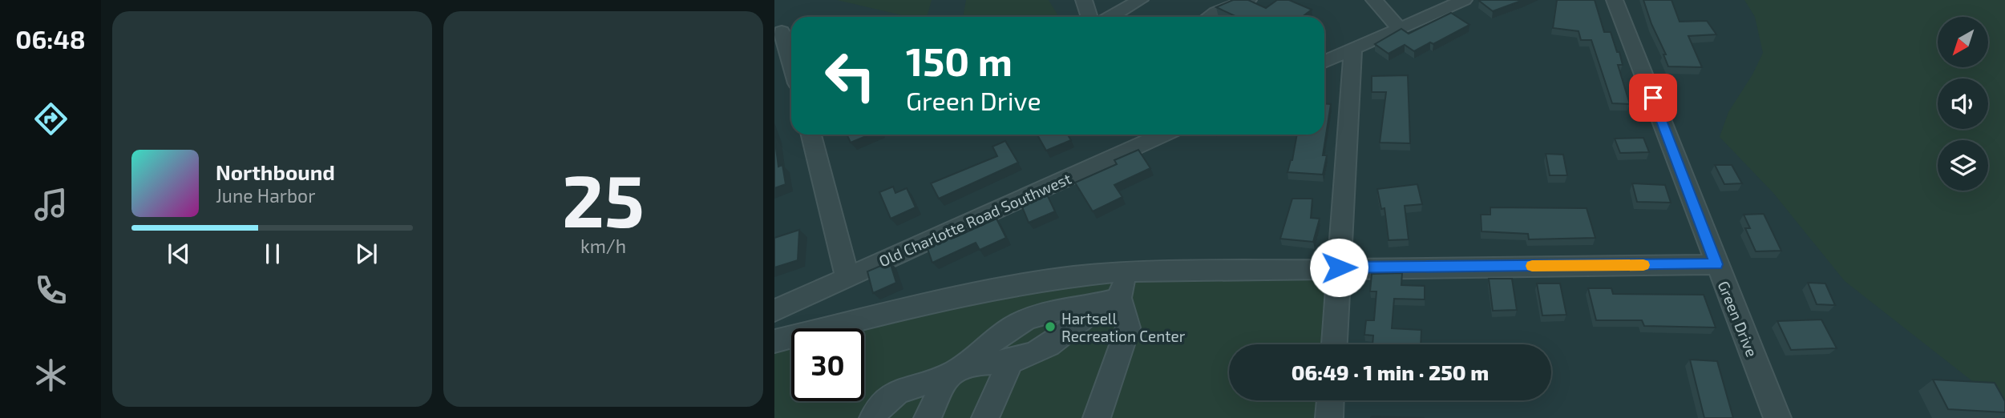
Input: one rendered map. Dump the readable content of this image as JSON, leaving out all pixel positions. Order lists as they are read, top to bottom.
{
  "streets": {
    "street": ["Old Charlotte Road Southwest", "Green Drive"]
  },
  "places": ["Hartsell Recreation Center"],
  "north": "bottom left",
  "page": {
    "tabs": "06:48",
    "tile": ["25", "km/h"],
    "turn": ["150 m", "Green Drive"],
    "song": ["Northbound", "June Harbor"],
    "limit": "30",
    "trip": "06:49 · 1 min · 250 m"
  }
}
